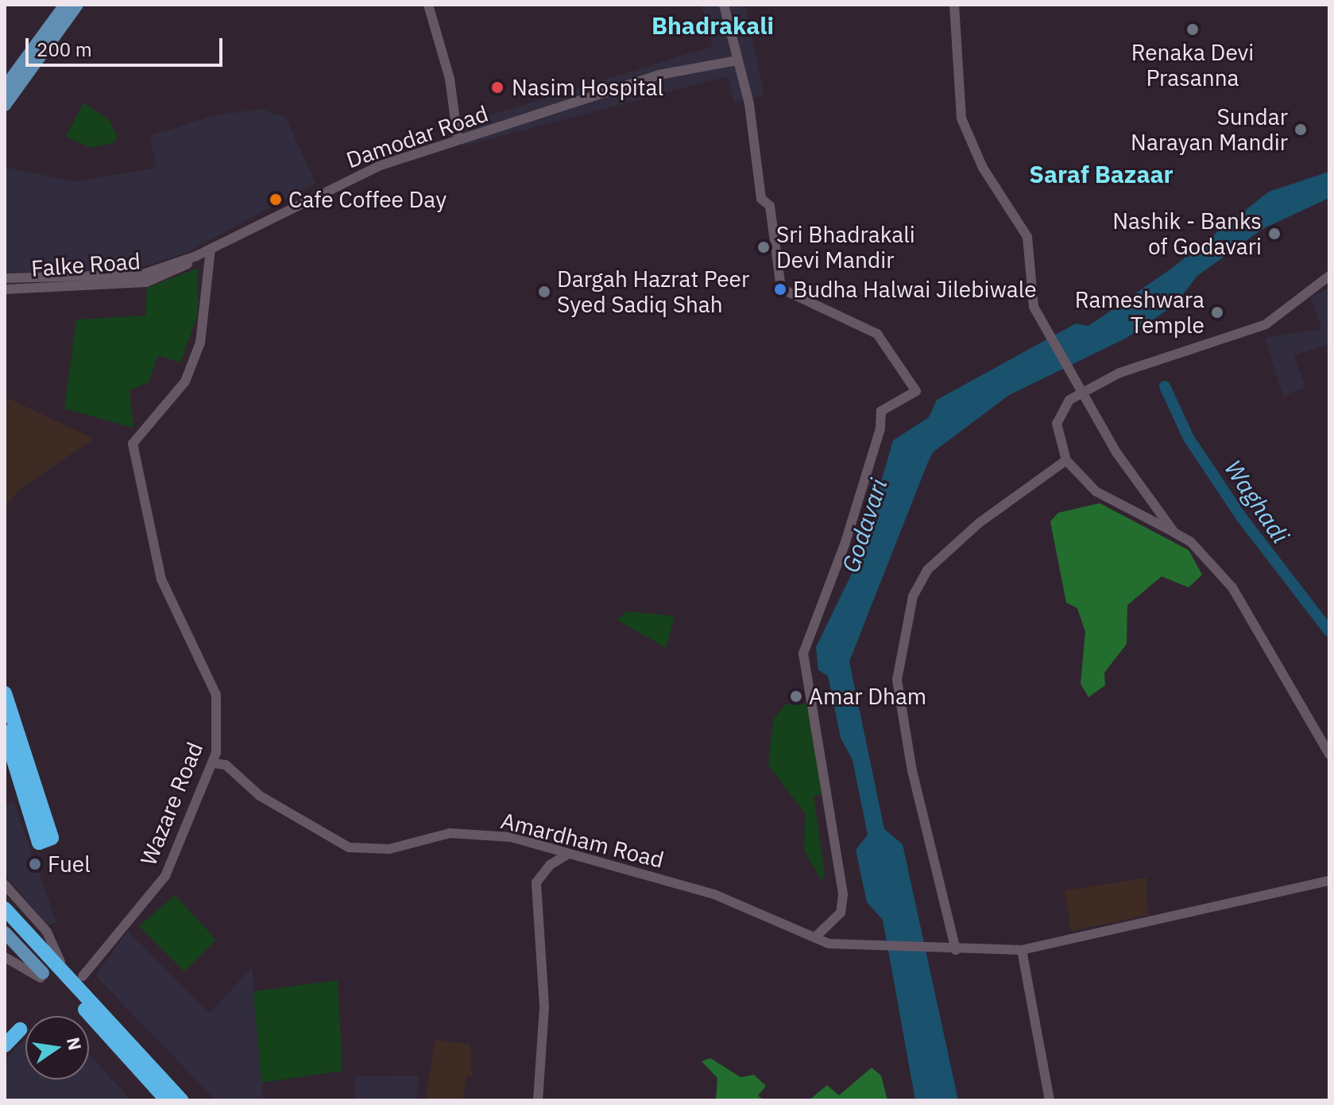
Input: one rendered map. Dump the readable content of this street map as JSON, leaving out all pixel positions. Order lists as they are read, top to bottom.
{
  "streets": {
    "street": [
      "Damodar Road",
      "Falke Road",
      "Wazare Road",
      "Amardham Road"
    ]
  },
  "crossings": [
    ["Damodar Road", "Falke Road"],
    ["Damodar Road", "Wazare Road"],
    ["Wazare Road", "Amardham Road"]
  ],
  "districts": ["Bhadrakali", "Saraf Bazaar"],
  "water": ["Waghadi", "Godavari"],
  "places": [
    "Renaka Devi Prasanna",
    "Nasim Hospital",
    "Sundar Narayan Mandir",
    "Cafe Coffee Day",
    "Nashik - Banks of Godavari",
    "Sri Bhadrakali Devi Mandir",
    "Budha Halwai Jilebiwale",
    "Dargah Hazrat Peer Syed Sadiq Shah",
    "Rameshwara Temple",
    "Amar Dham",
    "Fuel"
  ],
  "scale_bar": "200 m",
  "north": "right"
}
